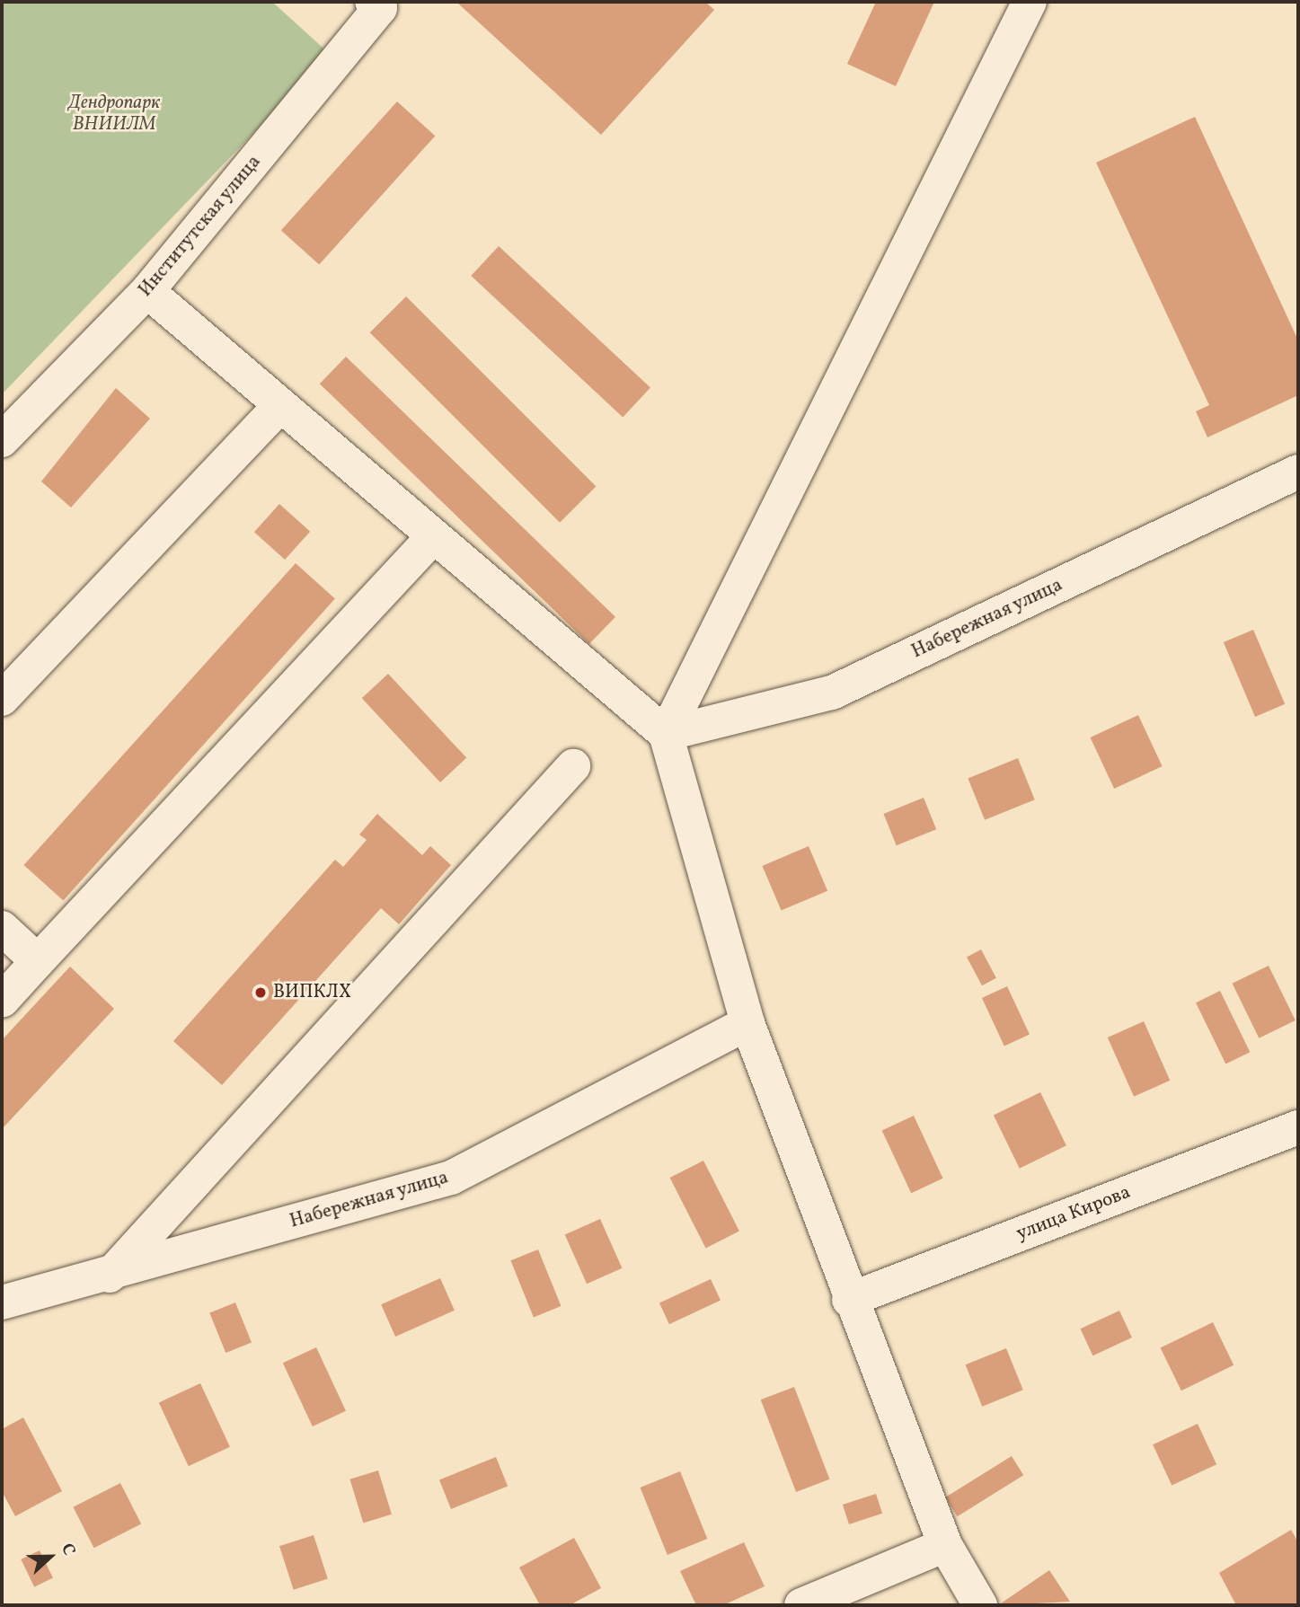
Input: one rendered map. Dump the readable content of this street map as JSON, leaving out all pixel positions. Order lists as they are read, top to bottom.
{
  "streets": {
    "street": ["Институтская улица", "Набережная улица", "улица Кирова"]
  },
  "parks": ["Дендропарк ВНИИЛМ"],
  "places": ["ВИПКЛХ"],
  "north": "right"
}
